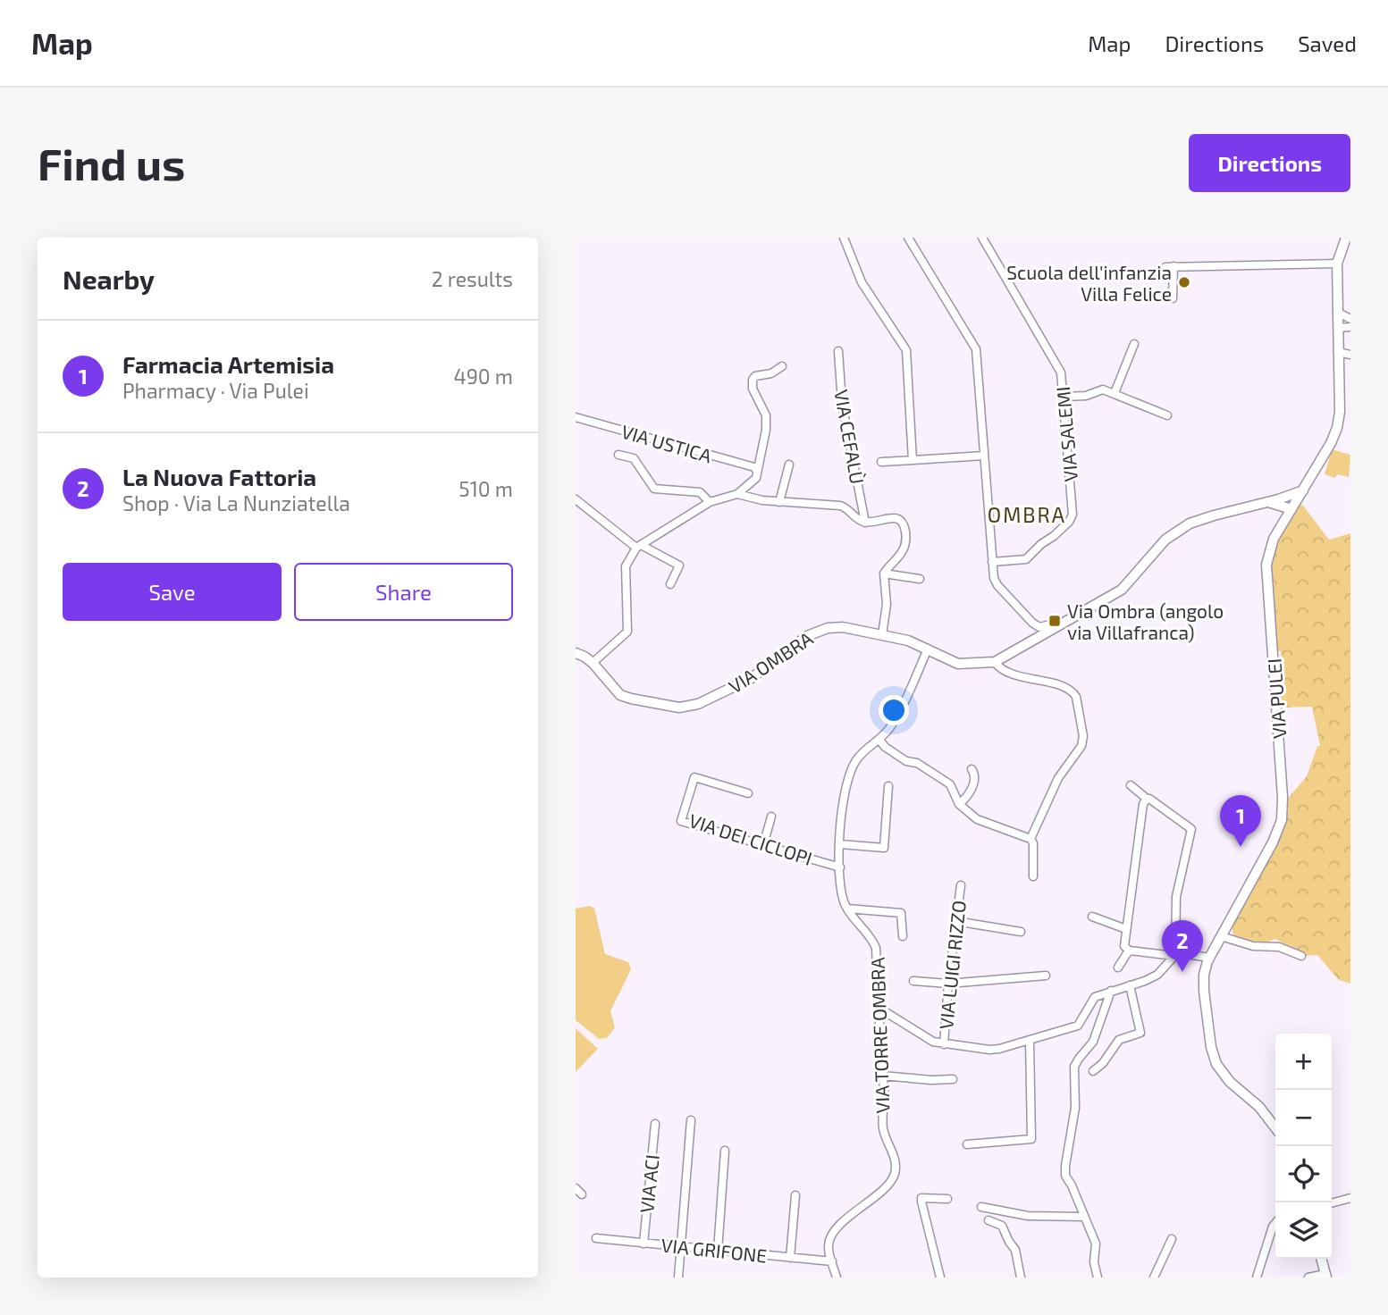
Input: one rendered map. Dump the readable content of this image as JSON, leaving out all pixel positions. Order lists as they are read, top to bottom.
{
  "streets": {
    "main road": ["VIA OMBRA", "VIA PULEI"],
    "street": [
      "VIA SALEMI",
      "VIA CEFALÙ",
      "VIA USTICA",
      "VIA DEI CICLOPI",
      "VIA LUIGI RIZZO",
      "VIA TORRE OMBRA",
      "VIA ACI",
      "VIA GRIFONE"
    ]
  },
  "crossings": [
    ["VIA OMBRA", "VIA TORRE OMBRA"],
    ["VIA DEI CICLOPI", "VIA TORRE OMBRA"],
    ["VIA TORRE OMBRA", "VIA GRIFONE"],
    ["VIA ACI", "VIA GRIFONE"]
  ],
  "districts": ["OMBRA"],
  "places": {
    "other": ["Scuola dell'infanzia Villa Felice"],
    "transit": ["Via Ombra (angolo via Villafranca)"]
  },
  "page": {
    "header": "Map",
    "nav": ["Map", "Directions", "Saved"],
    "buttons": [
      "Directions",
      ["Save", "Share"]
    ],
    "title": "Find us",
    "heading": ["Nearby", "2 results"],
    "list": [
      {
        "mark": "1",
        "name": "Farmacia Artemisia",
        "note": "Pharmacy · Via Pulei",
        "value": "490 m"
      },
      {
        "mark": "2",
        "name": "La Nuova Fattoria",
        "note": "Shop · Via La Nunziatella",
        "value": "510 m"
      }
    ],
    "pins": ["1", "2"],
    "map_buttons": ["+", "−"]
  }
}
